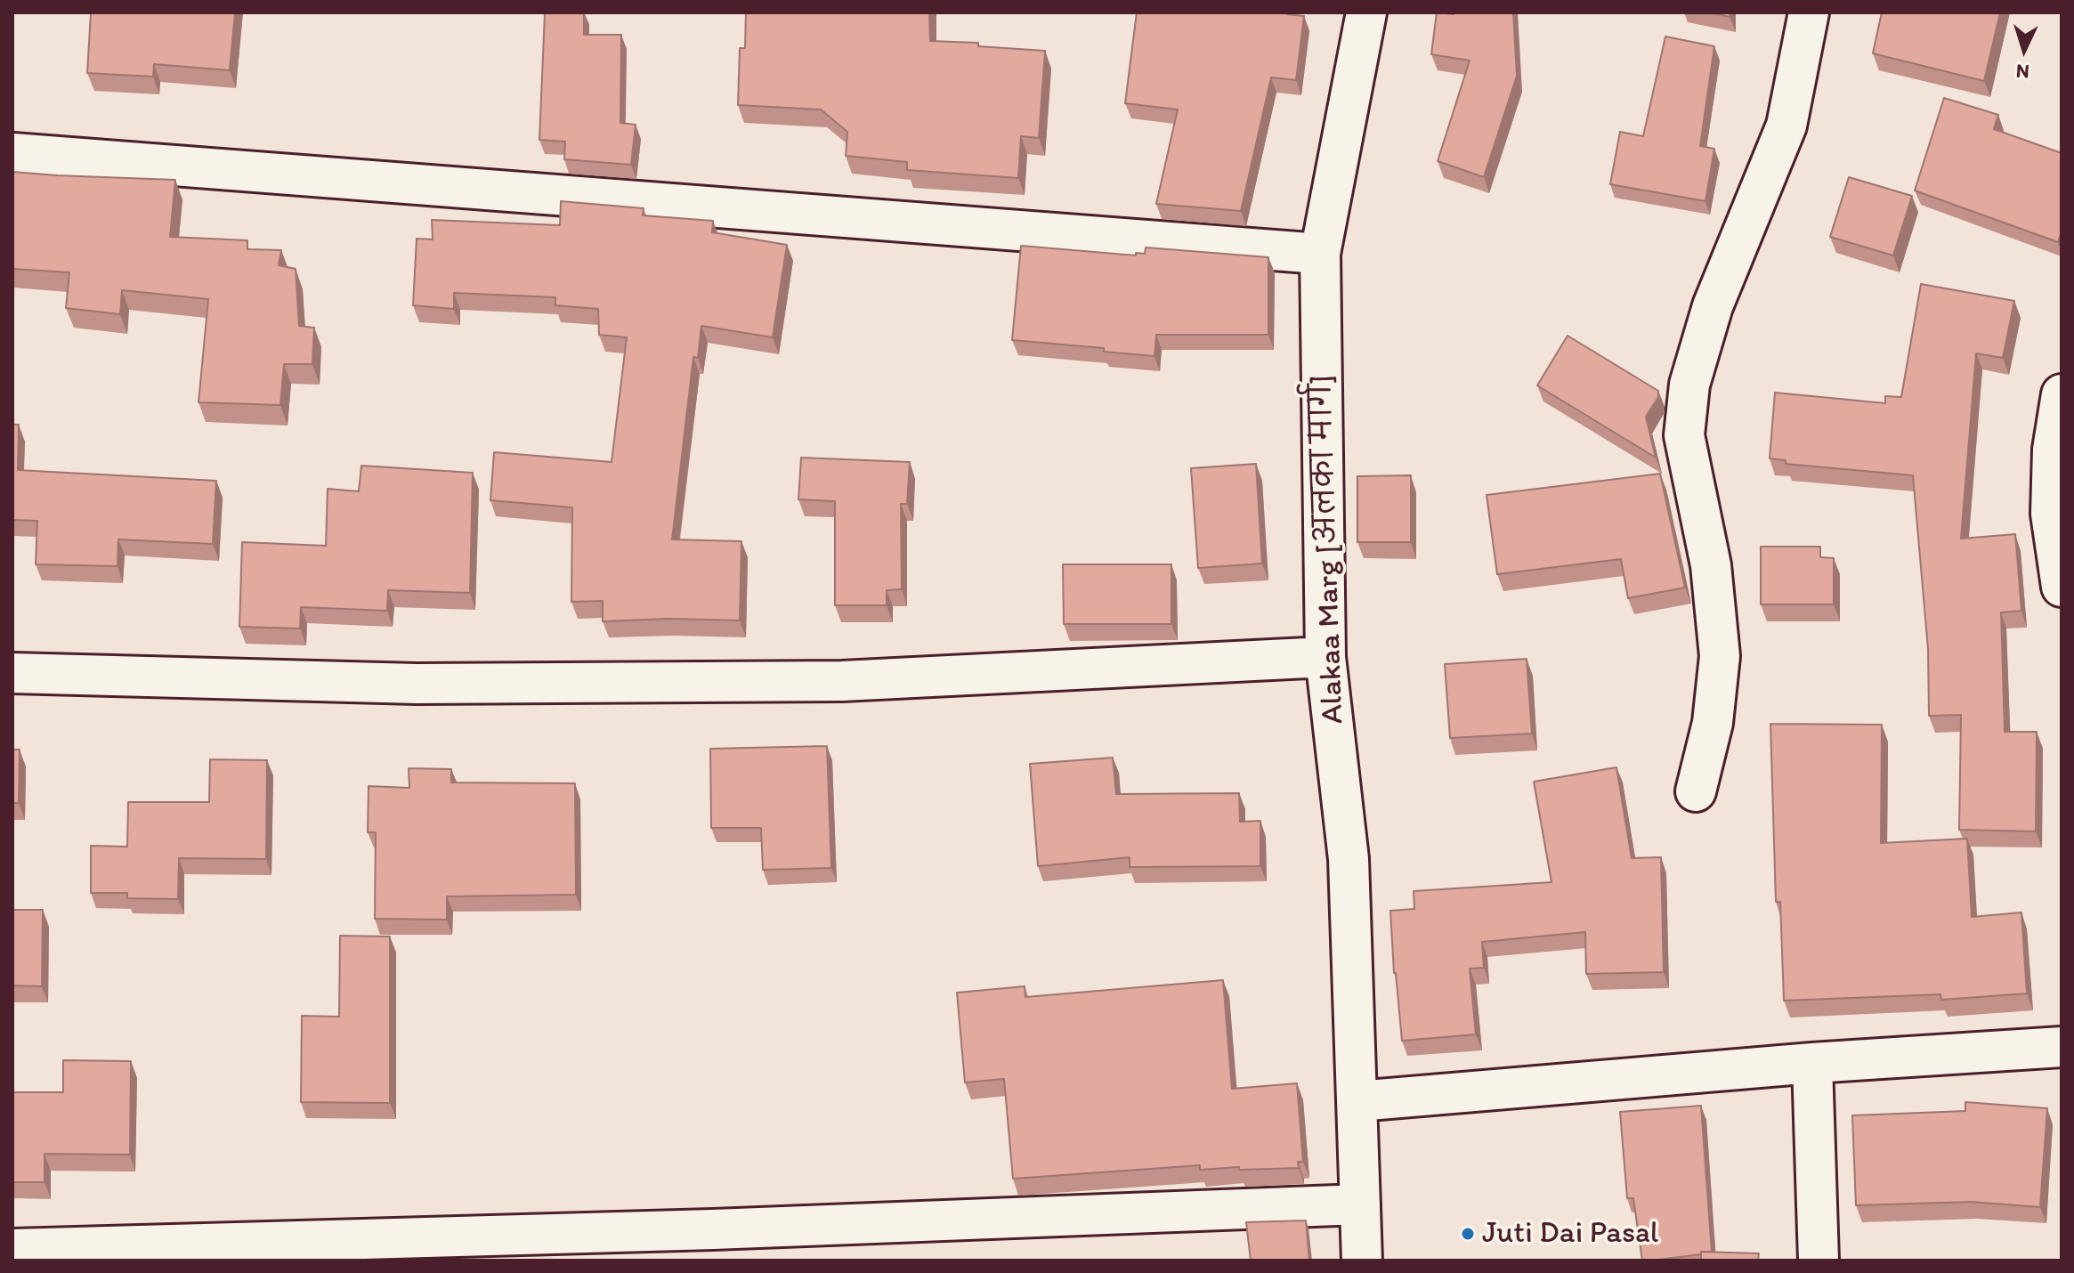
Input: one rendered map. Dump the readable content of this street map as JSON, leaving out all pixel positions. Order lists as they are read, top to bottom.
{
  "streets": {
    "street": ["Alakaa Marg [अलका मार्ग]"]
  },
  "places": ["Juti Dai Pasal"],
  "north": "bottom"
}
